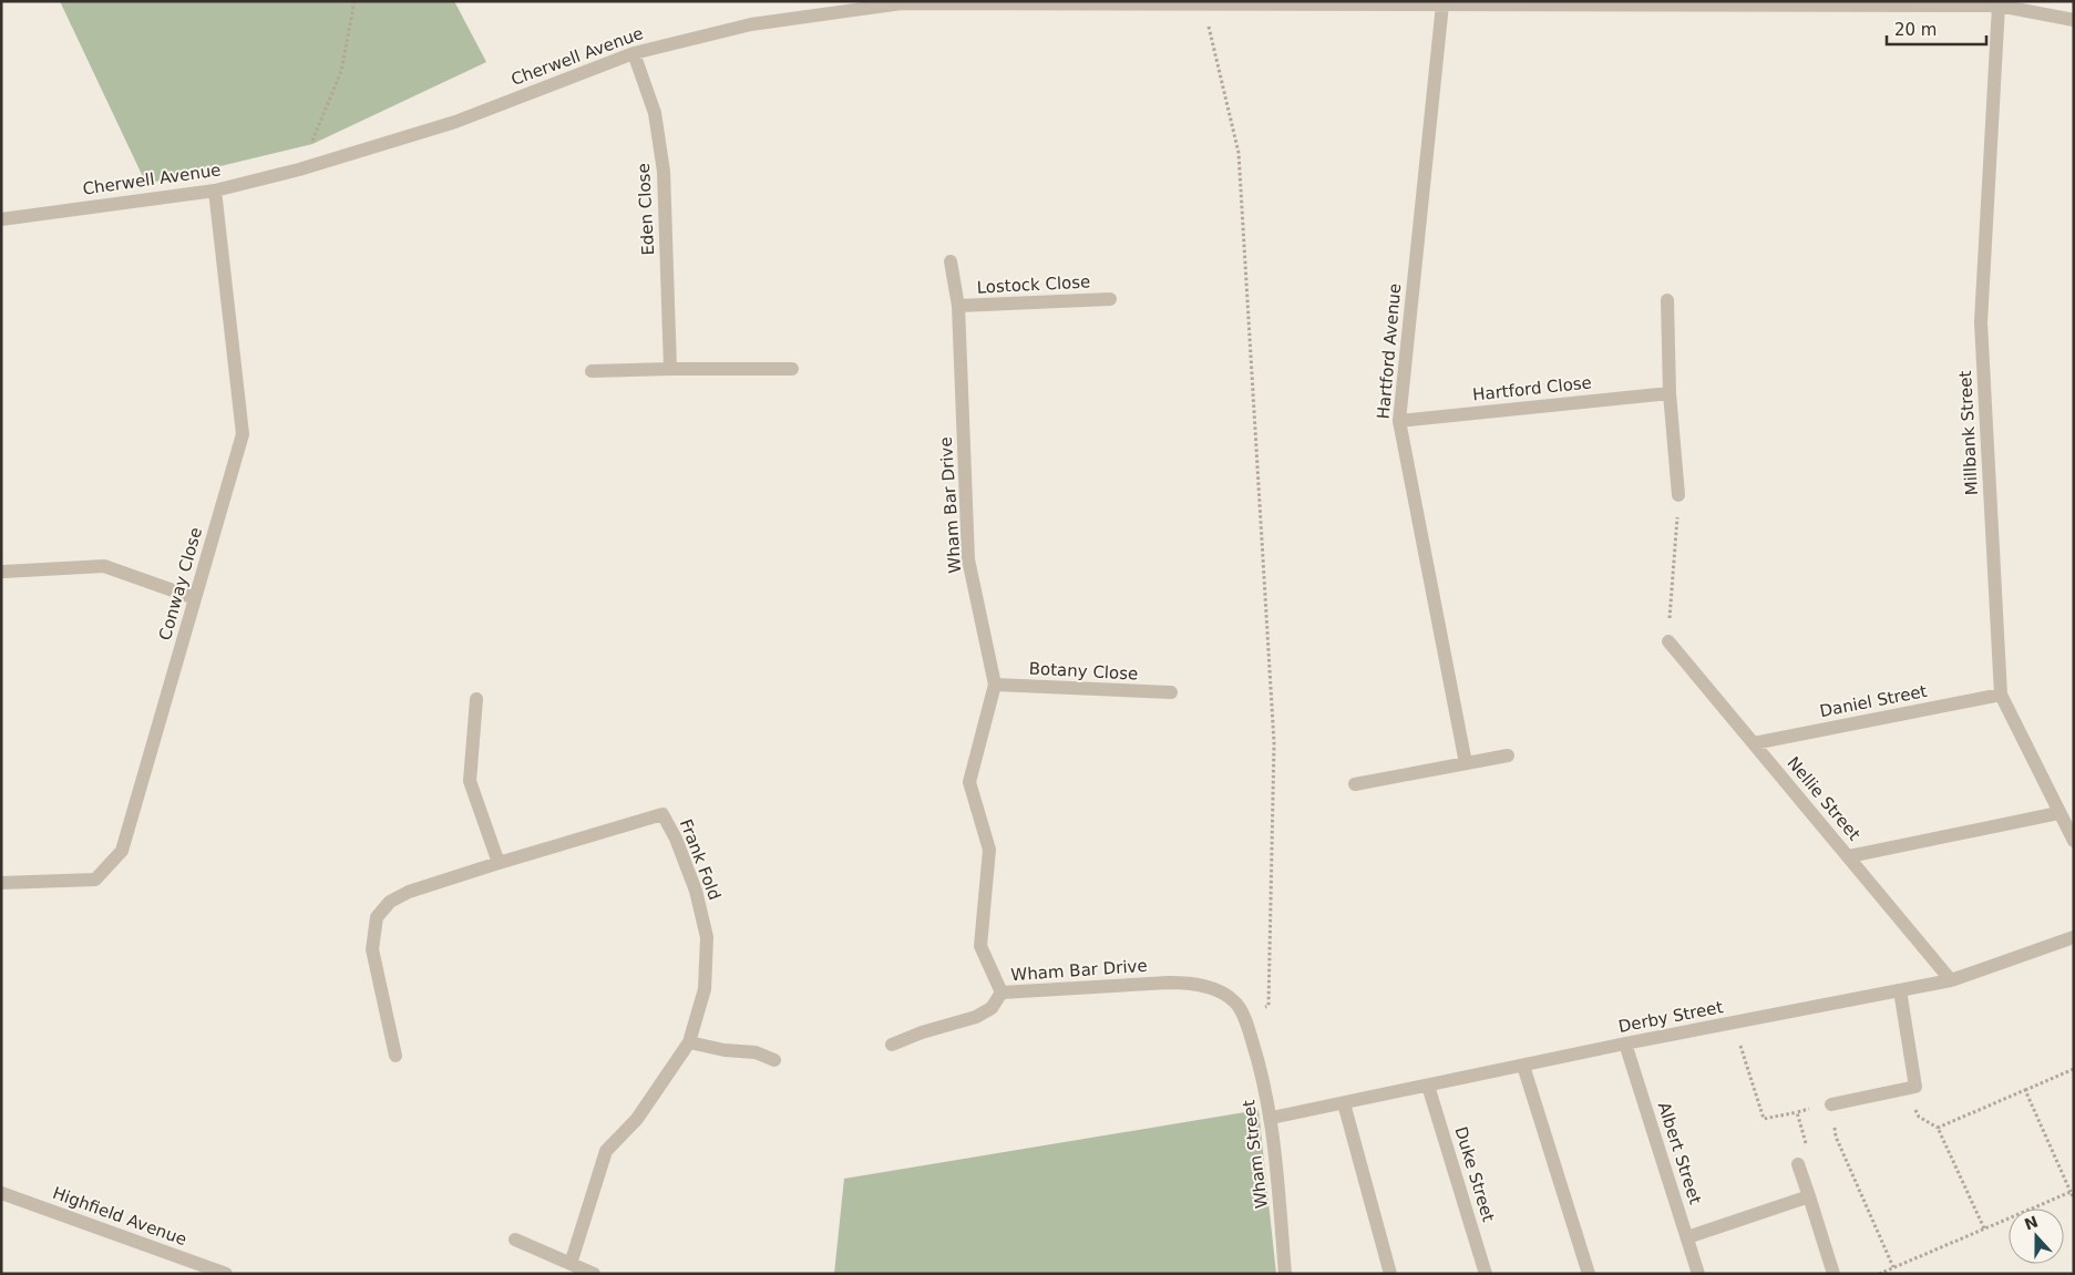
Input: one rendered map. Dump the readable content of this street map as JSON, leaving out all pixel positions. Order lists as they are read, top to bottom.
{
  "streets": {
    "street": [
      "Cherwell Avenue",
      "Eden Close",
      "Lostock Close",
      "Hartford Avenue",
      "Hartford Close",
      "Millbank Street",
      "Wham Bar Drive",
      "Conway Close",
      "Botany Close",
      "Daniel Street",
      "Nellie Street",
      "Frank Fold",
      "Derby Street",
      "Albert Street",
      "Wham Street",
      "Duke Street",
      "Highfield Avenue"
    ]
  },
  "crossings": [
    ["Cherwell Avenue", "Eden Close"],
    ["Cherwell Avenue", "Hartford Avenue"],
    ["Cherwell Avenue", "Millbank Street"],
    ["Cherwell Avenue", "Conway Close"],
    ["Lostock Close", "Wham Bar Drive"],
    ["Hartford Avenue", "Hartford Close"],
    ["Millbank Street", "Daniel Street"],
    ["Wham Bar Drive", "Botany Close"],
    ["Wham Bar Drive", "Wham Street"],
    ["Daniel Street", "Nellie Street"],
    ["Nellie Street", "Derby Street"],
    ["Derby Street", "Albert Street"],
    ["Derby Street", "Wham Street"],
    ["Derby Street", "Duke Street"]
  ],
  "scale_bar": "20 m",
  "north": "top"
}
